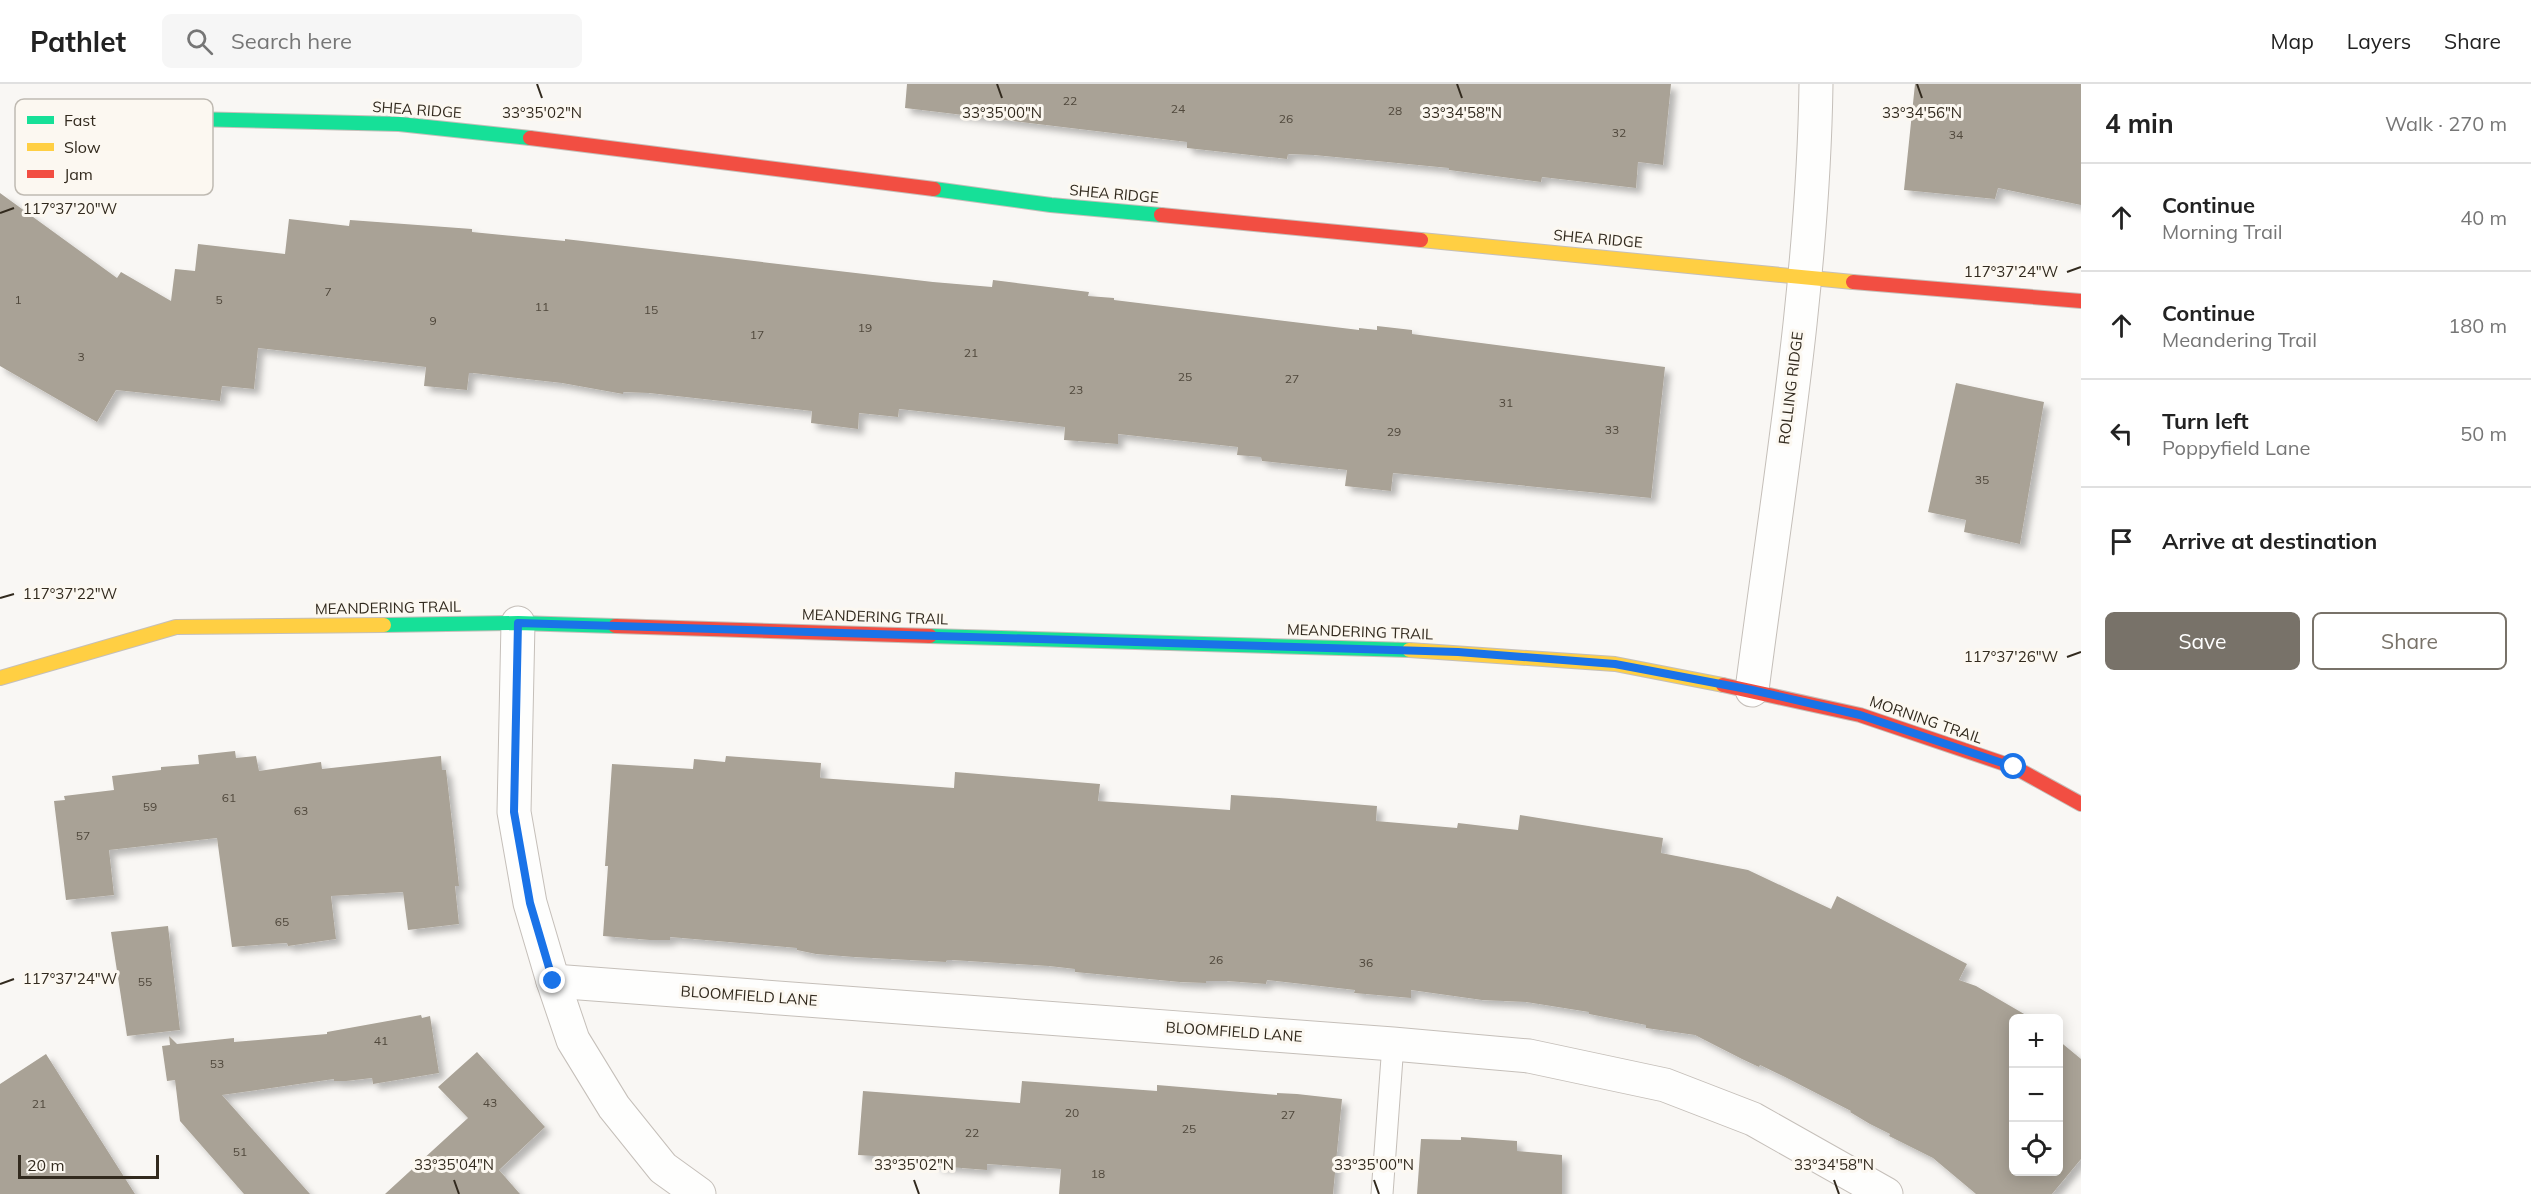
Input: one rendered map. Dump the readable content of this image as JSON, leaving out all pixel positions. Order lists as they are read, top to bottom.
{
  "streets": {
    "street": [
      "SHEA RIDGE",
      "ROLLING RIDGE",
      "MEANDERING TRAIL",
      "MORNING TRAIL",
      "BLOOMFIELD LANE"
    ]
  },
  "crossings": [
    ["SHEA RIDGE", "ROLLING RIDGE"],
    ["ROLLING RIDGE", "MEANDERING TRAIL"],
    ["ROLLING RIDGE", "MORNING TRAIL"],
    ["MEANDERING TRAIL", "MORNING TRAIL"]
  ],
  "house_numbers": [
    "22",
    "24",
    "28",
    "26",
    "32",
    "34",
    "7",
    "1",
    "5",
    "11",
    "15",
    "9",
    "19",
    "17",
    "21",
    "3",
    "25",
    "27",
    "23",
    "31",
    "33",
    "29",
    "35",
    "61",
    "59",
    "63",
    "57",
    "65",
    "26",
    "36",
    "55",
    "41",
    "53",
    "43",
    "21",
    "20",
    "27",
    "25",
    "22",
    "51",
    "18"
  ],
  "legend": ["Fast", "Slow", "Jam"],
  "scale_bar": "20 m",
  "page": {
    "header": "Pathlet",
    "search": "Search here",
    "nav": ["Map", "Layers", "Share"],
    "heading": ["4 min", "Walk · 270 m"],
    "list": [
      ["Continue", "Morning Trail", "40 m"],
      ["Continue", "Meandering Trail", "180 m"],
      ["Turn left", "Poppyfield Lane", "50 m"],
      "Arrive at destination"
    ],
    "buttons": ["Save", "Share"],
    "map_buttons": ["+", "−"],
    "scale": "20 m"
  },
  "coordinates": [
    "33°35'02\"N",
    "33°35'00\"N",
    "33°34'58\"N",
    "33°34'56\"N",
    "117°37'20\"W",
    "117°37'24\"W",
    "117°37'22\"W",
    "117°37'26\"W",
    "33°35'04\"N"
  ]
}
